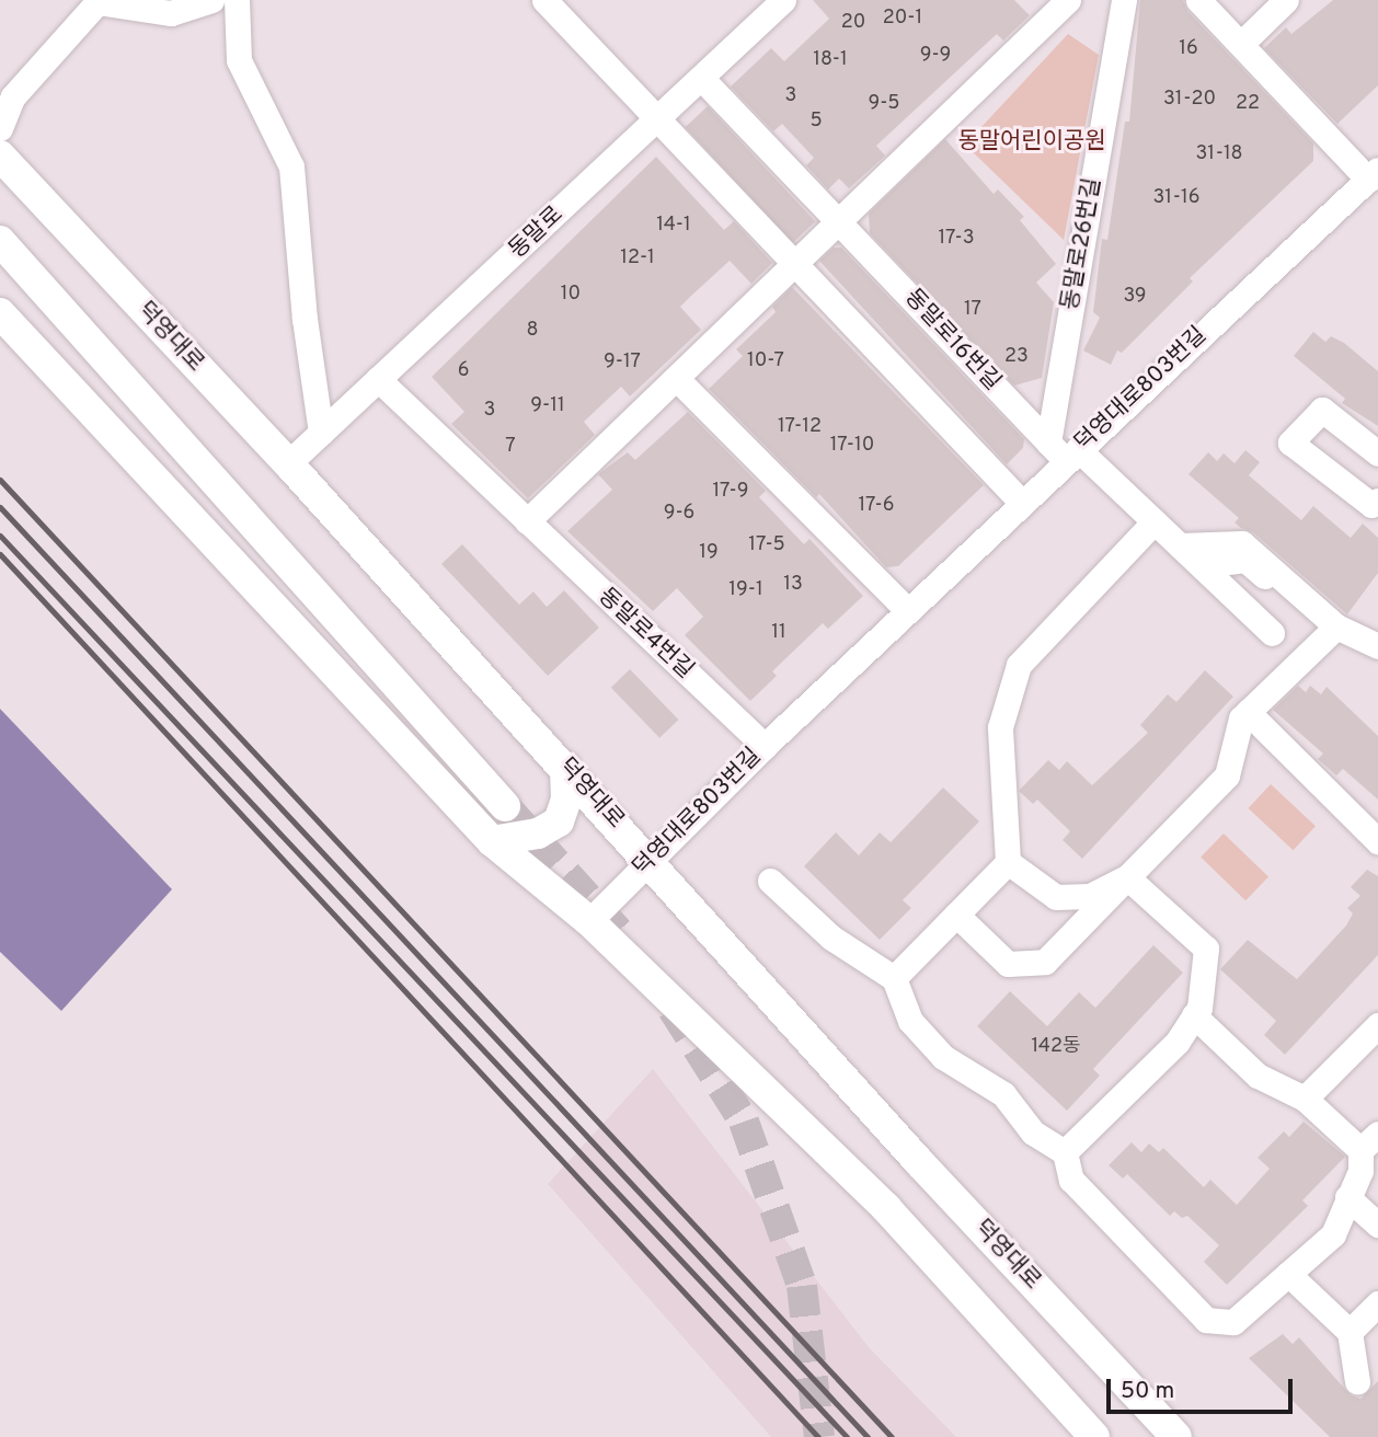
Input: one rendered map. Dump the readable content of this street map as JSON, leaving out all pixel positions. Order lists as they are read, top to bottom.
{
  "streets": {
    "main road": ["덕영대로"],
    "street": [
      "동말로",
      "동말로26번길",
      "동말로16번길",
      "덕영대로803번길",
      "동말로4번길"
    ]
  },
  "crossings": [
    ["동말로", "덕영대로"],
    ["동말로", "동말로16번길"],
    ["동말로", "동말로4번길"],
    ["동말로26번길", "동말로16번길"],
    ["동말로26번길", "덕영대로803번길"],
    ["덕영대로", "덕영대로803번길"],
    ["동말로16번길", "덕영대로803번길"],
    ["덕영대로803번길", "동말로4번길"]
  ],
  "parks": ["동말어린이공원"],
  "house_numbers": [
    "20-1",
    "20",
    "16",
    "9-9",
    "18-1",
    "3",
    "31-20",
    "9-5",
    "22",
    "5",
    "31-18",
    "31-16",
    "14-1",
    "17-3",
    "12-1",
    "10",
    "39",
    "17",
    "8",
    "23",
    "10-7",
    "9-17",
    "6",
    "9-11",
    "3",
    "17-12",
    "17-10",
    "7",
    "17-9",
    "17-6",
    "9-6",
    "17-5",
    "19",
    "13",
    "19-1",
    "11",
    "142동"
  ],
  "scale_bar": "50 m"
}
